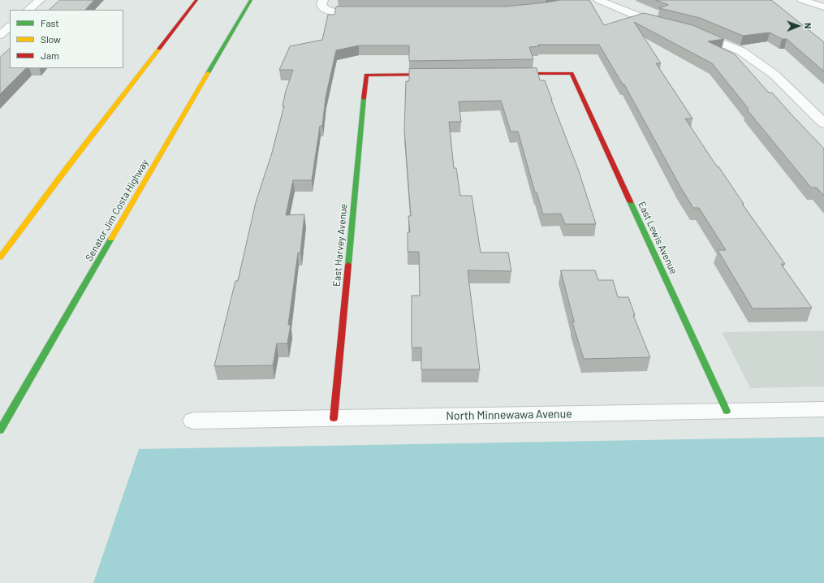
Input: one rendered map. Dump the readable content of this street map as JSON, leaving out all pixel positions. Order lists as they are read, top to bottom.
{
  "streets": {
    "main road": ["Senator Jim Costa Highway", "East Lewis Avenue", "East Harvey Avenue"],
    "street": ["North Minnewawa Avenue"]
  },
  "crossings": [
    ["East Lewis Avenue", "North Minnewawa Avenue"],
    ["East Harvey Avenue", "North Minnewawa Avenue"]
  ],
  "legend": ["Fast", "Slow", "Jam"],
  "north": "right"
}
